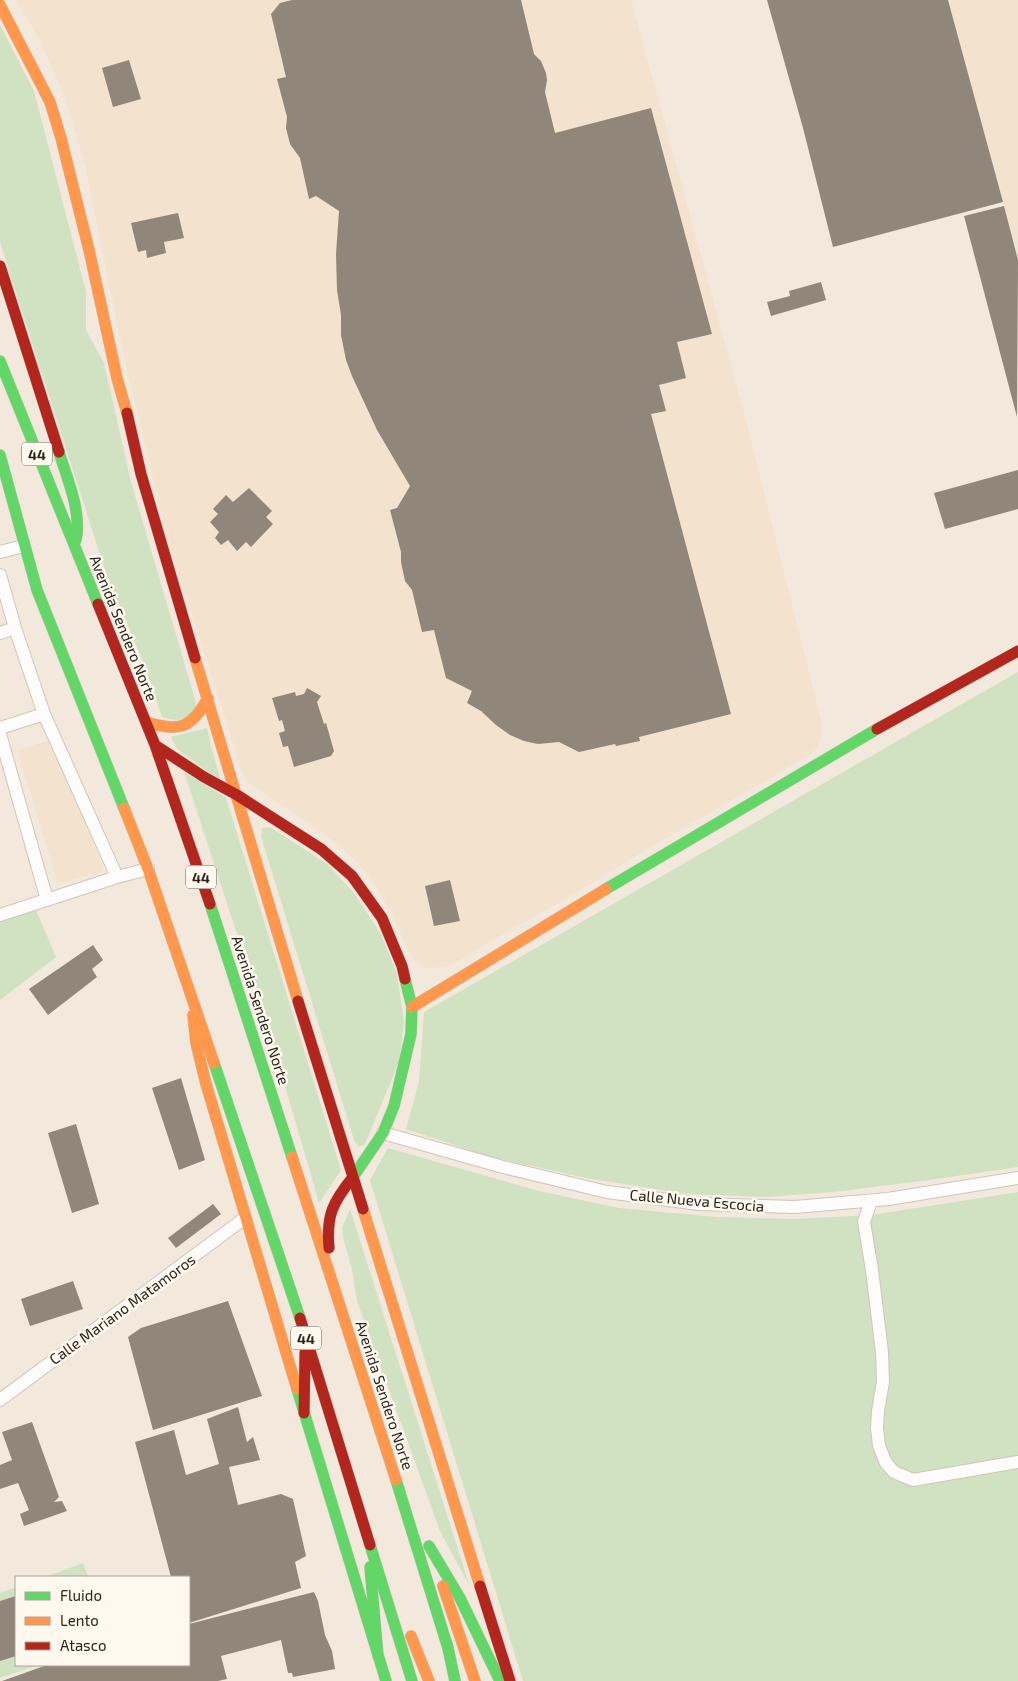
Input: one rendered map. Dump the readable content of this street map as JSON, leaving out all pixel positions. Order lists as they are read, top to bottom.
{
  "streets": {
    "main road": ["44", "Avenida Sendero Norte"],
    "street": ["Calle Nueva Escocia", "Calle Mariano Matamoros"]
  },
  "legend": ["Fluido", "Lento", "Atasco"]
}
